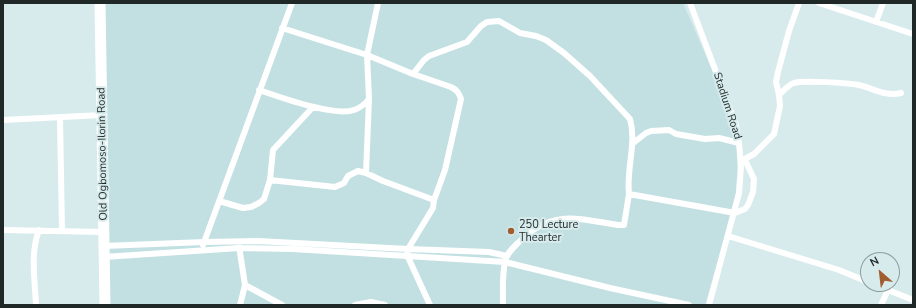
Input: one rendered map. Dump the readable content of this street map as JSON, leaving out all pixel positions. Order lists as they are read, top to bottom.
{
  "streets": {
    "highway": ["Old Ogbomoso-Ilorin Road"],
    "street": ["Stadium Road"]
  },
  "places": ["250 Lecture Thearter"],
  "north": "top left"
}
